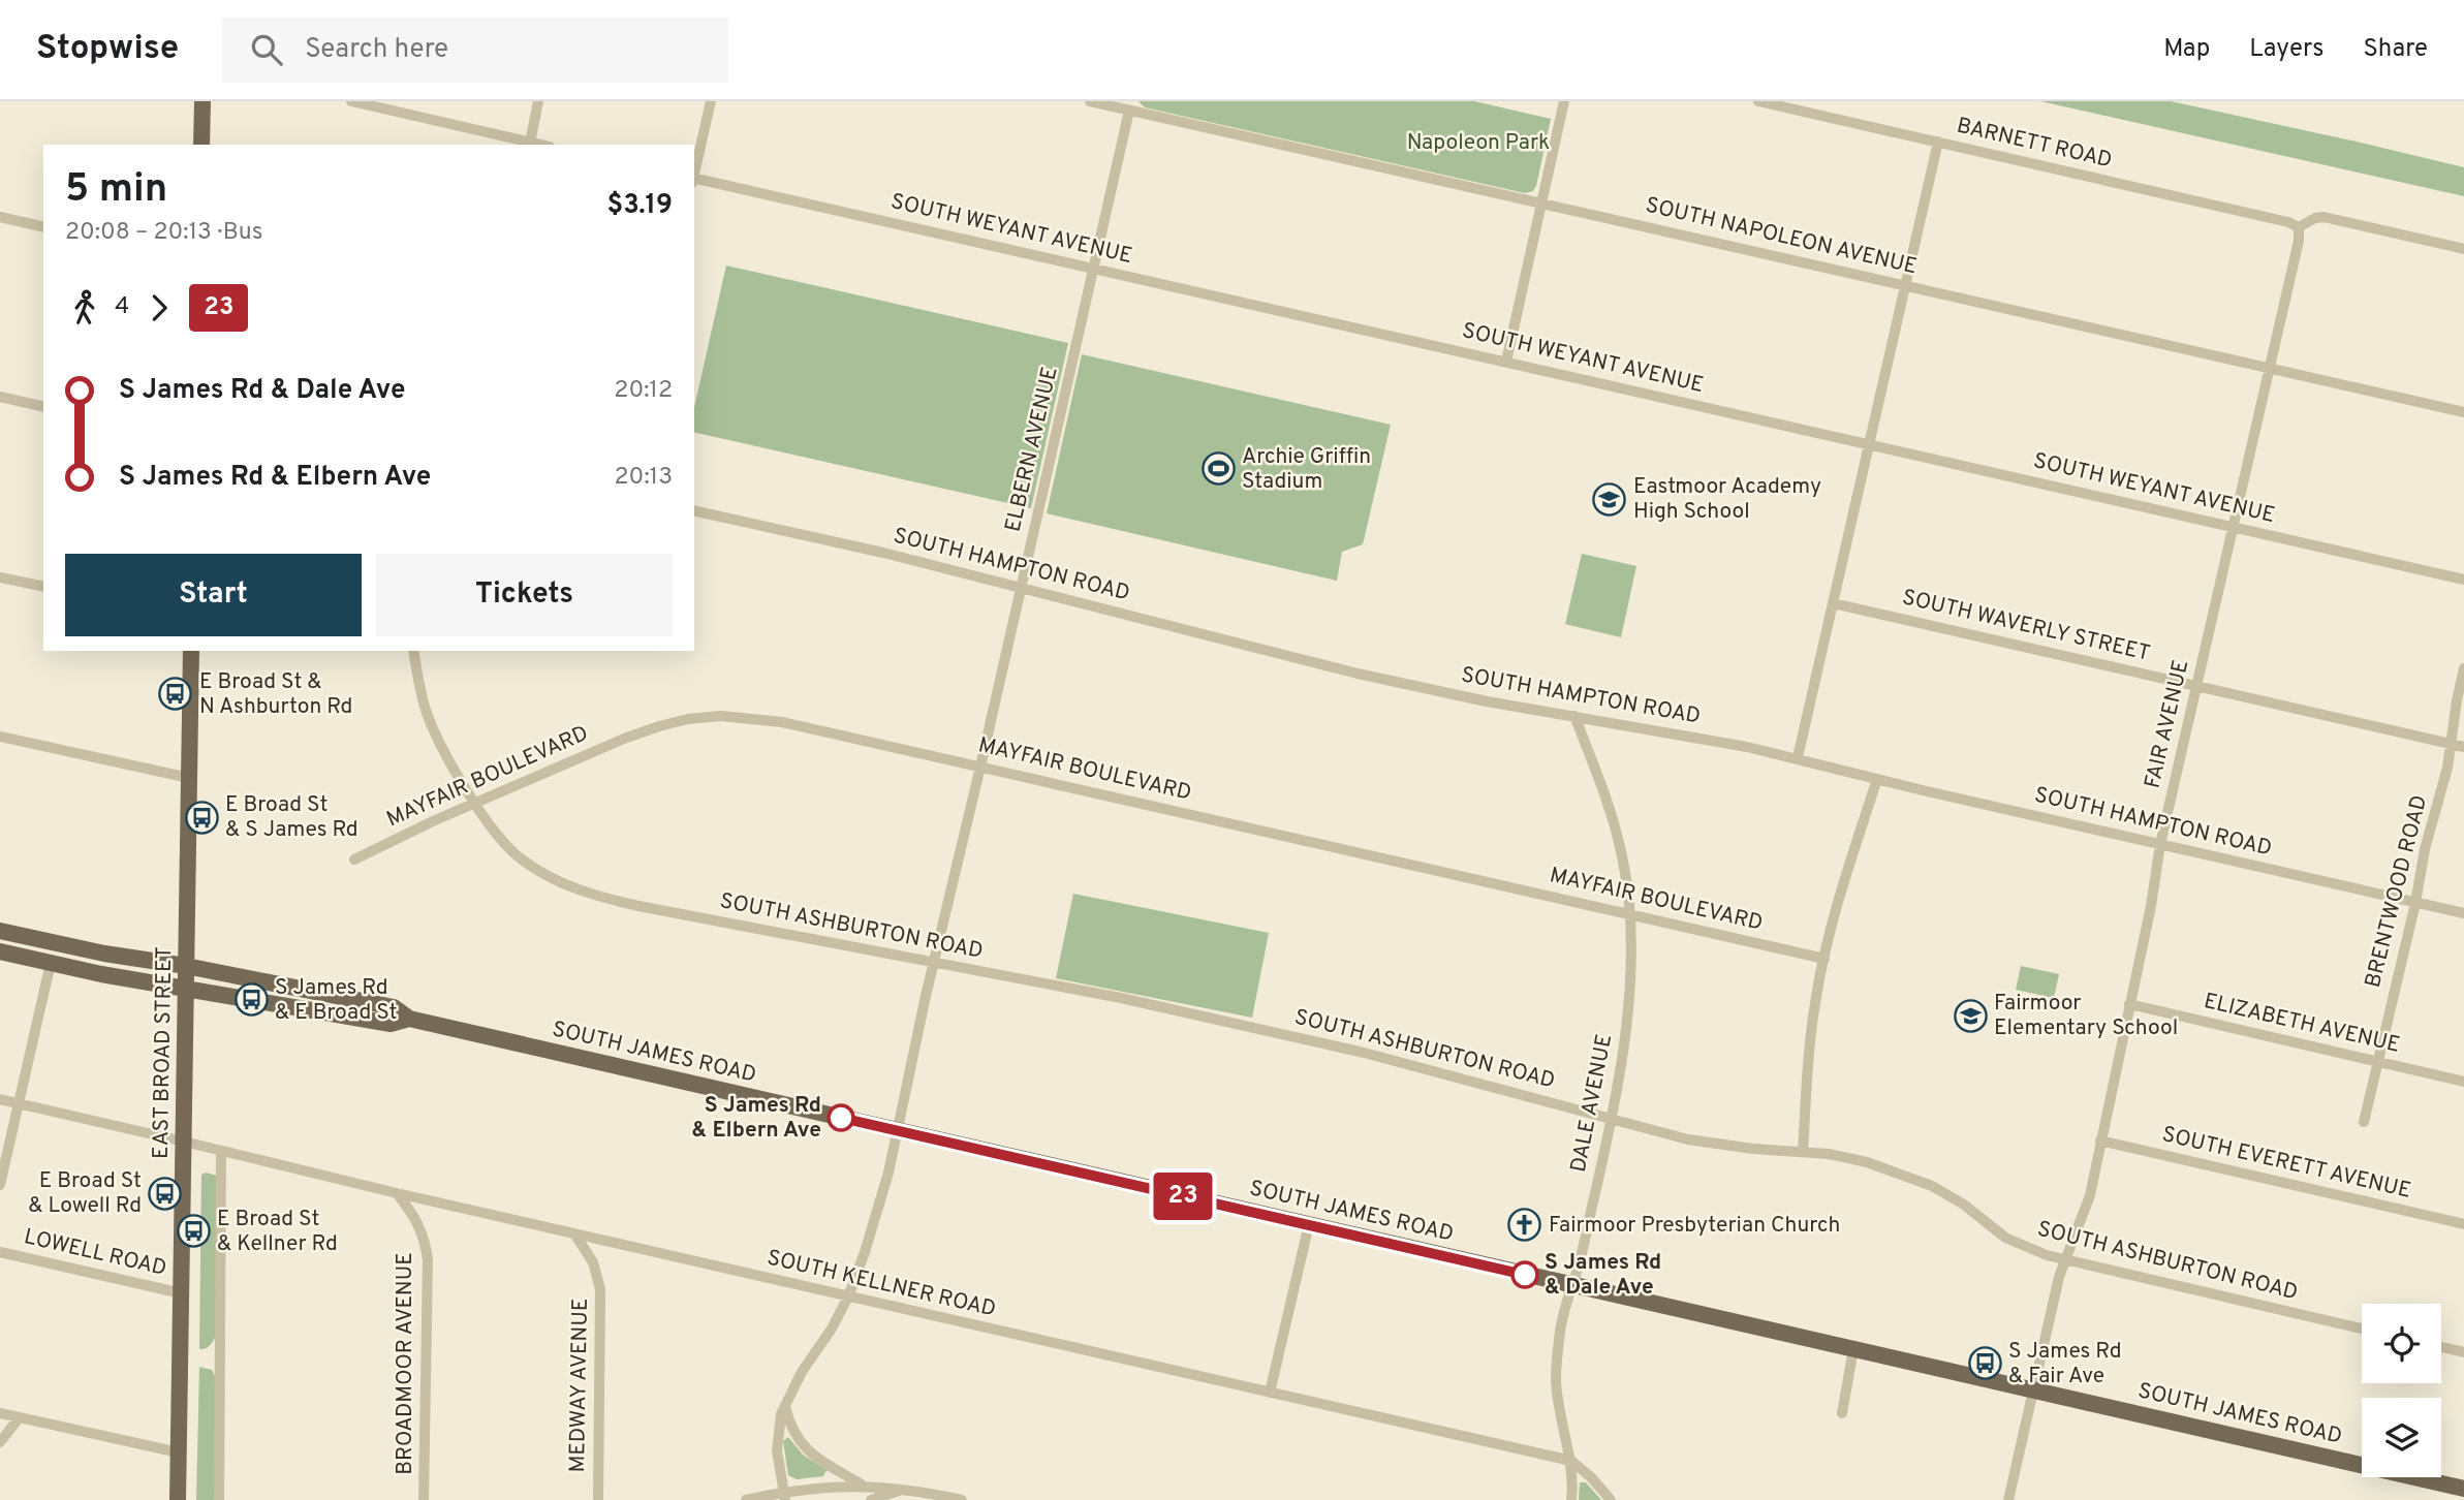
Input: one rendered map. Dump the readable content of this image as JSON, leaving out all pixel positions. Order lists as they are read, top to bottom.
{
  "streets": {
    "main road": ["EAST BROAD STREET", "SOUTH JAMES ROAD"],
    "street": [
      "BARNETT ROAD",
      "SOUTH WEYANT AVENUE",
      "SOUTH NAPOLEON AVENUE",
      "ELBERN AVENUE",
      "SOUTH HAMPTON ROAD",
      "SOUTH WAVERLY STREET",
      "FAIR AVENUE",
      "MAYFAIR BOULEVARD",
      "BRENTWOOD ROAD",
      "SOUTH ASHBURTON ROAD",
      "ELIZABETH AVENUE",
      "DALE AVENUE",
      "SOUTH EVERETT AVENUE",
      "LOWELL ROAD",
      "SOUTH KELLNER ROAD",
      "BROADMOOR AVENUE",
      "MEDWAY AVENUE"
    ]
  },
  "crossings": [
    ["BARNETT ROAD", "FAIR AVENUE"],
    ["SOUTH WEYANT AVENUE", "ELBERN AVENUE"],
    ["SOUTH WEYANT AVENUE", "FAIR AVENUE"],
    ["SOUTH NAPOLEON AVENUE", "ELBERN AVENUE"],
    ["SOUTH NAPOLEON AVENUE", "FAIR AVENUE"],
    ["ELBERN AVENUE", "SOUTH HAMPTON ROAD"],
    ["ELBERN AVENUE", "MAYFAIR BOULEVARD"],
    ["ELBERN AVENUE", "SOUTH ASHBURTON ROAD"],
    ["ELBERN AVENUE", "SOUTH JAMES ROAD"],
    ["ELBERN AVENUE", "SOUTH KELLNER ROAD"],
    ["SOUTH HAMPTON ROAD", "FAIR AVENUE"],
    ["SOUTH HAMPTON ROAD", "BRENTWOOD ROAD"],
    ["SOUTH HAMPTON ROAD", "DALE AVENUE"],
    ["SOUTH WAVERLY STREET", "FAIR AVENUE"],
    ["SOUTH WAVERLY STREET", "BRENTWOOD ROAD"],
    ["FAIR AVENUE", "SOUTH ASHBURTON ROAD"],
    ["FAIR AVENUE", "ELIZABETH AVENUE"],
    ["FAIR AVENUE", "SOUTH JAMES ROAD"],
    ["FAIR AVENUE", "SOUTH EVERETT AVENUE"],
    ["MAYFAIR BOULEVARD", "SOUTH ASHBURTON ROAD"],
    ["MAYFAIR BOULEVARD", "DALE AVENUE"],
    ["BRENTWOOD ROAD", "ELIZABETH AVENUE"],
    ["SOUTH ASHBURTON ROAD", "DALE AVENUE"],
    ["EAST BROAD STREET", "SOUTH JAMES ROAD"],
    ["EAST BROAD STREET", "LOWELL ROAD"],
    ["EAST BROAD STREET", "SOUTH KELLNER ROAD"],
    ["SOUTH JAMES ROAD", "DALE AVENUE"],
    ["DALE AVENUE", "SOUTH KELLNER ROAD"],
    ["SOUTH KELLNER ROAD", "BROADMOOR AVENUE"],
    ["SOUTH KELLNER ROAD", "MEDWAY AVENUE"]
  ],
  "parks": ["Napoleon Park"],
  "places": {
    "sports": ["Archie Griffin Stadium"],
    "school or university": ["Eastmoor Academy High School", "Fairmoor Elementary School"],
    "bus stop": [
      "E Broad St & N Ashburton Rd",
      "E Broad St & S James Rd",
      "S James Rd & E Broad St",
      "E Broad St & Lowell Rd",
      "E Broad St & Kellner Rd",
      "S James Rd & Fair Ave"
    ],
    "other": ["S James Rd & Elbern Ave", "S James Rd & Dale Ave"],
    "church": ["Fairmoor Presbyterian Church"]
  },
  "lines": ["bus line 23"],
  "page": {
    "header": "Stopwise",
    "search": "Search here",
    "nav": ["Map", "Layers", "Share"],
    "on_map": "23",
    "heading": ["5 min", "20:08 – 20:13 · Bus", "$3.19"],
    "legs": ["4", "23"],
    "list": [
      {
        "name": "S James Rd & Dale Ave",
        "value": "20:12"
      },
      {
        "name": "S James Rd & Elbern Ave",
        "value": "20:13"
      }
    ],
    "buttons": ["Start", "Tickets"]
  }
}
